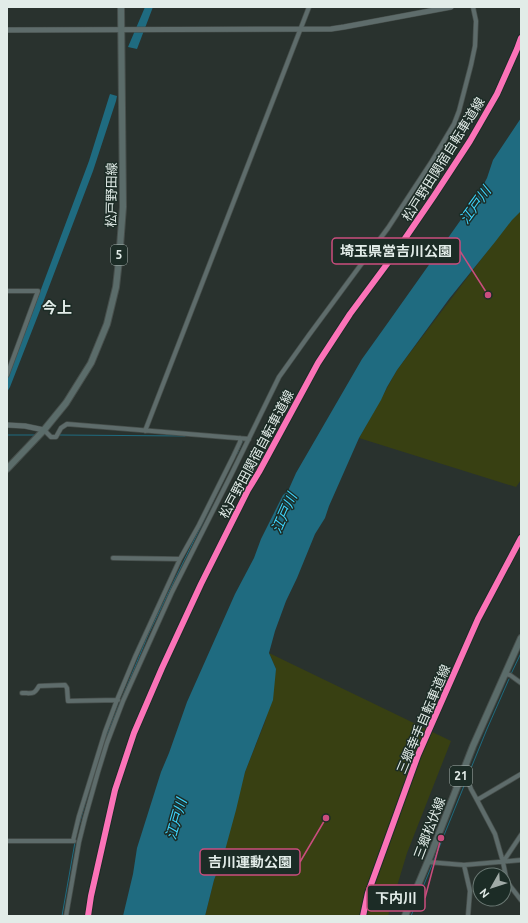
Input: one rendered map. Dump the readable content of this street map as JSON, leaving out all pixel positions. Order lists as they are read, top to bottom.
{
  "streets": {
    "main road": [
      "松戸野田線",
      "5",
      "21",
      "三郷松伏線"
    ],
    "cycle path": ["松戸野田関宿自転車道線", "三郷幸手自転車道線"]
  },
  "districts": ["今上"],
  "water": ["江戸川"],
  "places": ["埼玉県営吉川公園", "吉川運動公園", "下内川"],
  "north": "bottom left"
}
